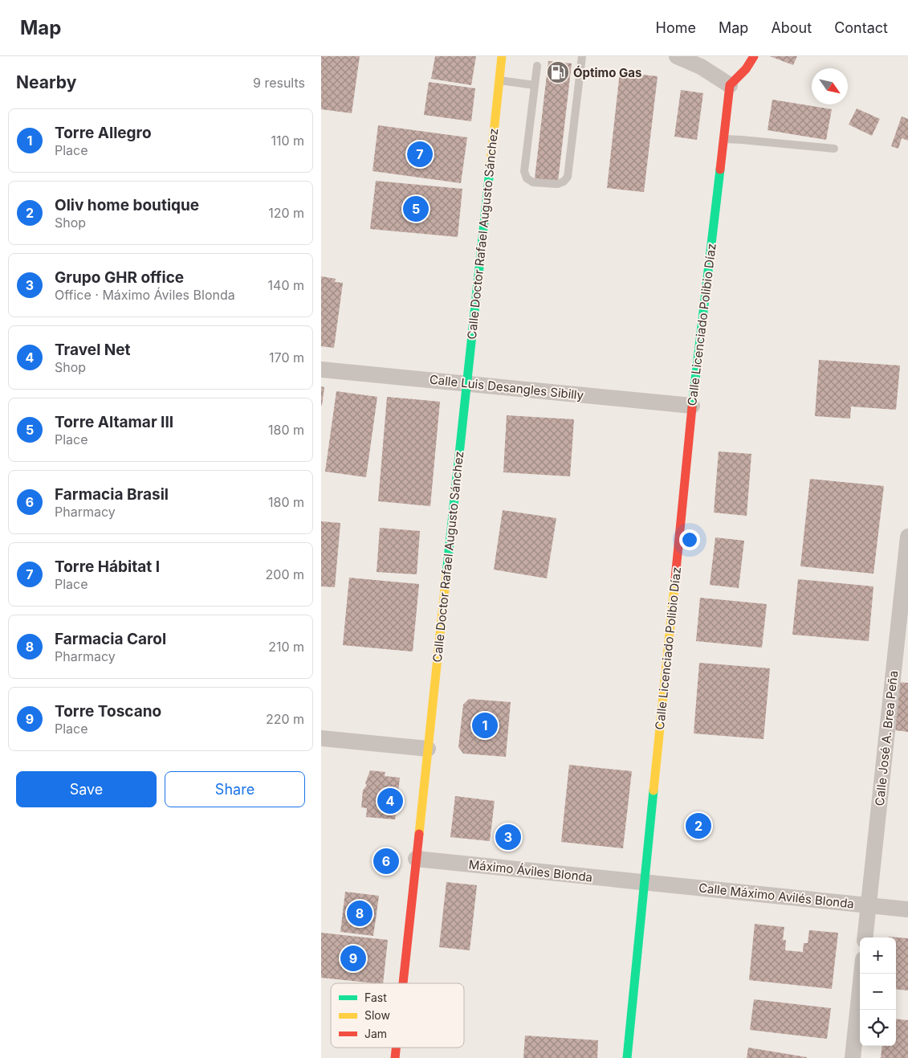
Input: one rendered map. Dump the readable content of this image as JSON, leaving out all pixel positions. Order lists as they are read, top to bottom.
{
  "streets": {
    "street": [
      "Calle Doctor Rafael Augusto Sánchez",
      "Calle Licenciado Polibio Díaz",
      "Calle Luis Desangles Sibilly",
      "Calle José A. Brea Peña",
      "Máximo Áviles Blonda",
      "Calle Máximo Avilés Blonda"
    ]
  },
  "crossings": [
    ["Calle Doctor Rafael Augusto Sánchez", "Calle Luis Desangles Sibilly"],
    ["Calle Doctor Rafael Augusto Sánchez", "Máximo Áviles Blonda"],
    ["Calle Licenciado Polibio Díaz", "Calle Luis Desangles Sibilly"],
    ["Calle Licenciado Polibio Díaz", "Máximo Áviles Blonda"],
    ["Calle Licenciado Polibio Díaz", "Calle Máximo Avilés Blonda"],
    ["Calle José A. Brea Peña", "Calle Máximo Avilés Blonda"],
    ["Máximo Áviles Blonda", "Calle Máximo Avilés Blonda"]
  ],
  "places": {
    "fuel station": ["Óptimo Gas"]
  },
  "legend": ["Fast", "Slow", "Jam"],
  "north": "bottom right",
  "page": {
    "header": "Map",
    "nav": [
      "Home",
      "Map",
      "About",
      "Contact"
    ],
    "heading": ["Nearby", "9 results"],
    "list": [
      {
        "mark": "1",
        "name": "Torre Allegro",
        "note": "Place",
        "value": "110 m"
      },
      {
        "mark": "2",
        "name": "Oliv home boutique",
        "note": "Shop",
        "value": "120 m"
      },
      {
        "mark": "3",
        "name": "Grupo GHR office",
        "note": "Office · Máximo Áviles Blonda",
        "value": "140 m"
      },
      {
        "mark": "4",
        "name": "Travel Net",
        "note": "Shop",
        "value": "170 m"
      },
      {
        "mark": "5",
        "name": "Torre Altamar III",
        "note": "Place",
        "value": "180 m"
      },
      {
        "mark": "6",
        "name": "Farmacia Brasil",
        "note": "Pharmacy",
        "value": "180 m"
      },
      {
        "mark": "7",
        "name": "Torre Hábitat I",
        "note": "Place",
        "value": "200 m"
      },
      {
        "mark": "8",
        "name": "Farmacia Carol",
        "note": "Pharmacy",
        "value": "210 m"
      },
      {
        "mark": "9",
        "name": "Torre Toscano",
        "note": "Place",
        "value": "220 m"
      }
    ],
    "pins": [
      "7",
      "5",
      "1",
      "4",
      "2",
      "3",
      "6",
      "8",
      "9"
    ],
    "buttons": ["Save", "Share"],
    "map_buttons": ["+", "−"]
  }
}
